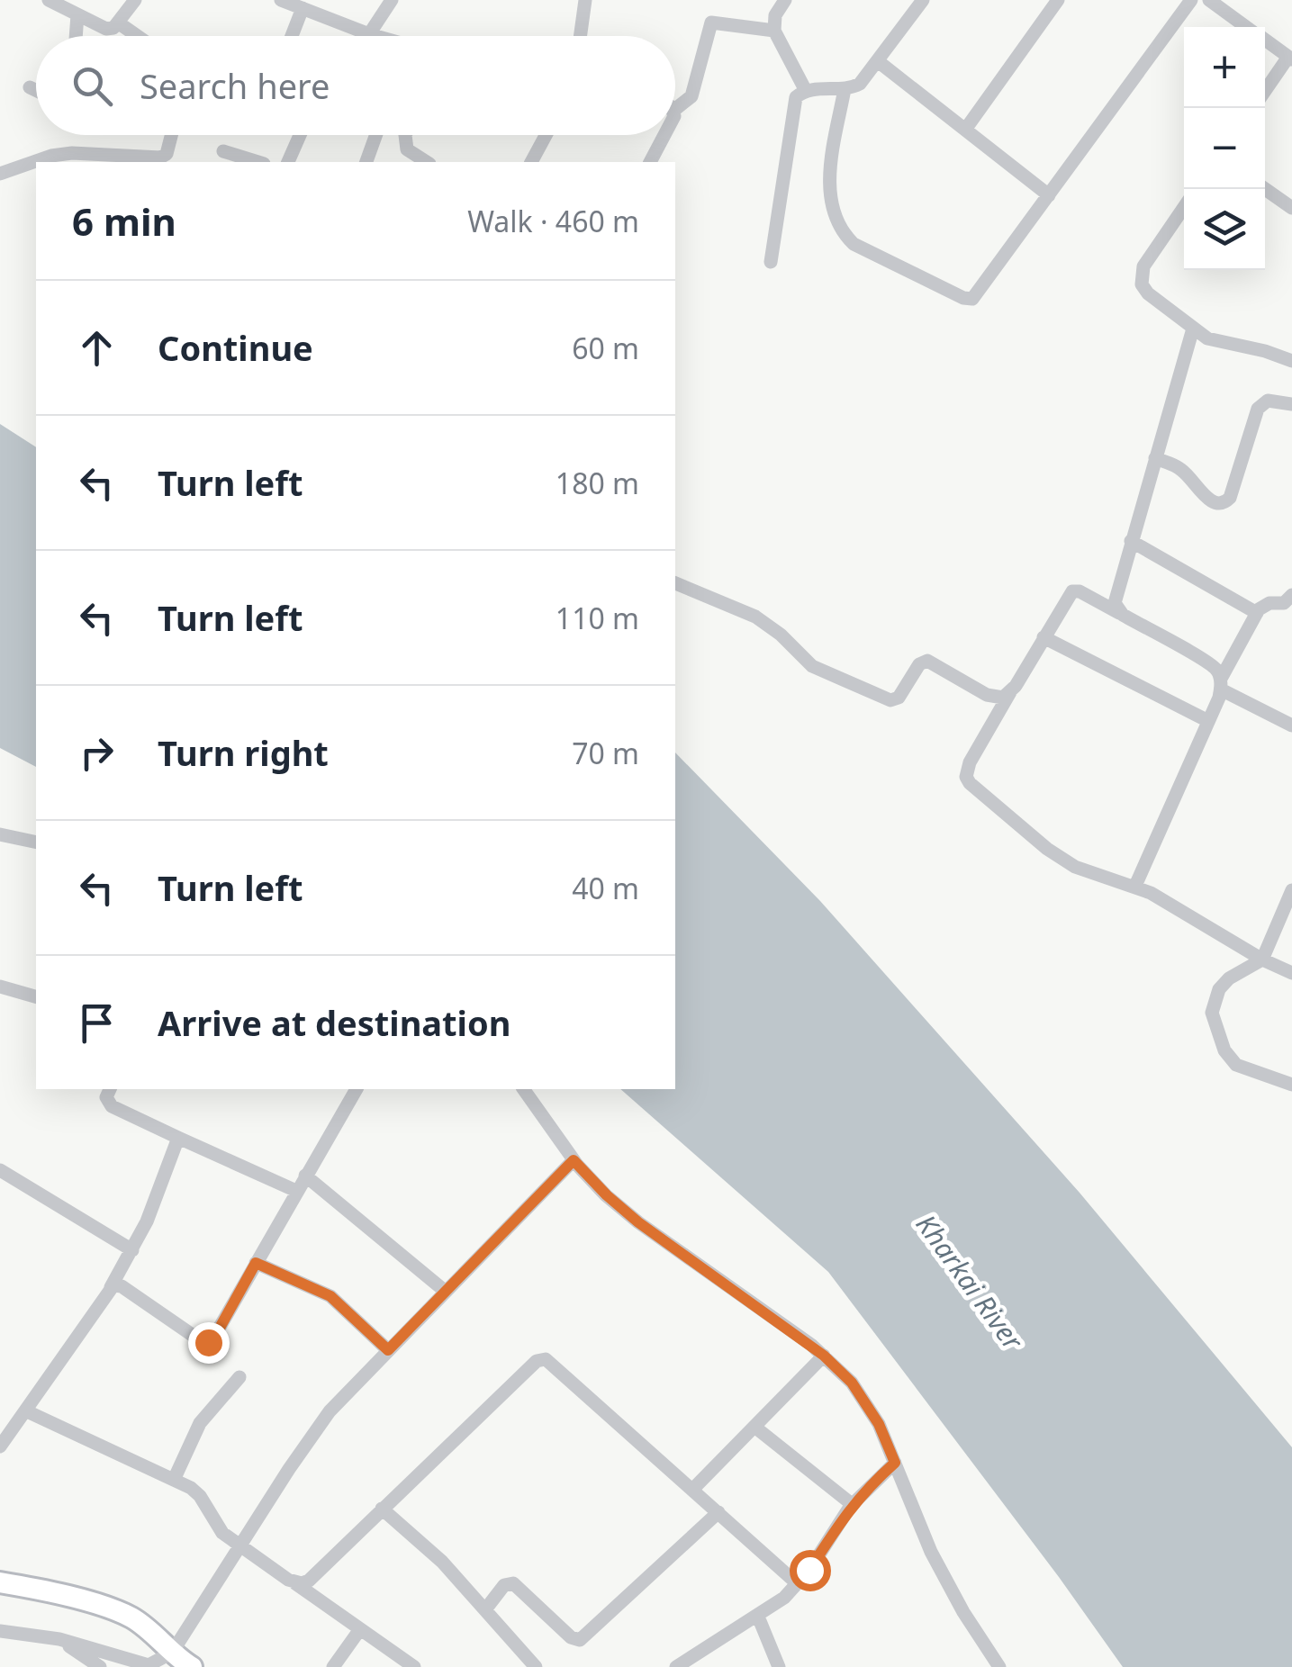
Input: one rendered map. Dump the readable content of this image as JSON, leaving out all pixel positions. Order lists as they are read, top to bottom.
{
  "water": ["Kharkai River"],
  "page": {
    "map_buttons": ["+", "−"],
    "search": "Search here",
    "heading": ["6 min", "Walk · 460 m"],
    "list": [
      ["Continue", "60 m"],
      ["Turn left", "180 m"],
      ["Turn left", "110 m"],
      ["Turn right", "70 m"],
      ["Turn left", "40 m"],
      "Arrive at destination"
    ]
  }
}
